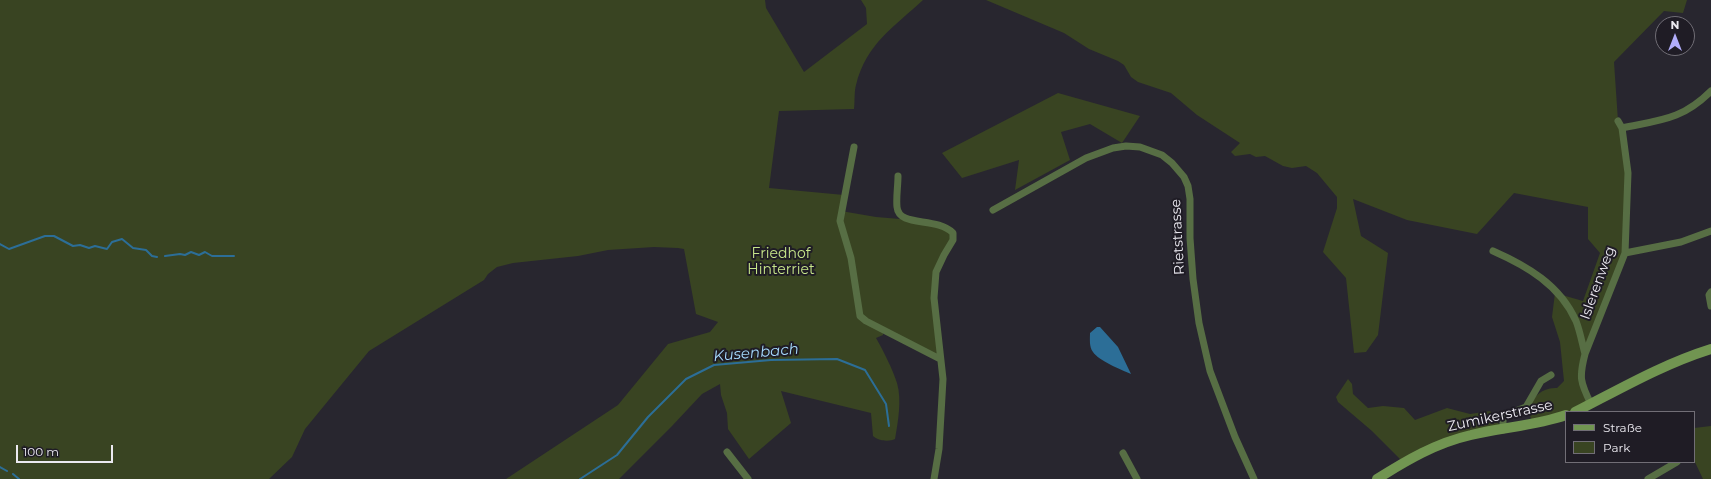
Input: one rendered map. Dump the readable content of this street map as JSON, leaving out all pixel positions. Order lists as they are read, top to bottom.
{
  "streets": {
    "main road": ["Zumikerstrasse"],
    "street": ["Rietstrasse", "Islerenweg"]
  },
  "water": ["Kusenbach"],
  "parks": ["Friedhof Hinterriet"],
  "legend": ["Straße", "Park"],
  "scale_bar": "100 m",
  "north": "top"
}
